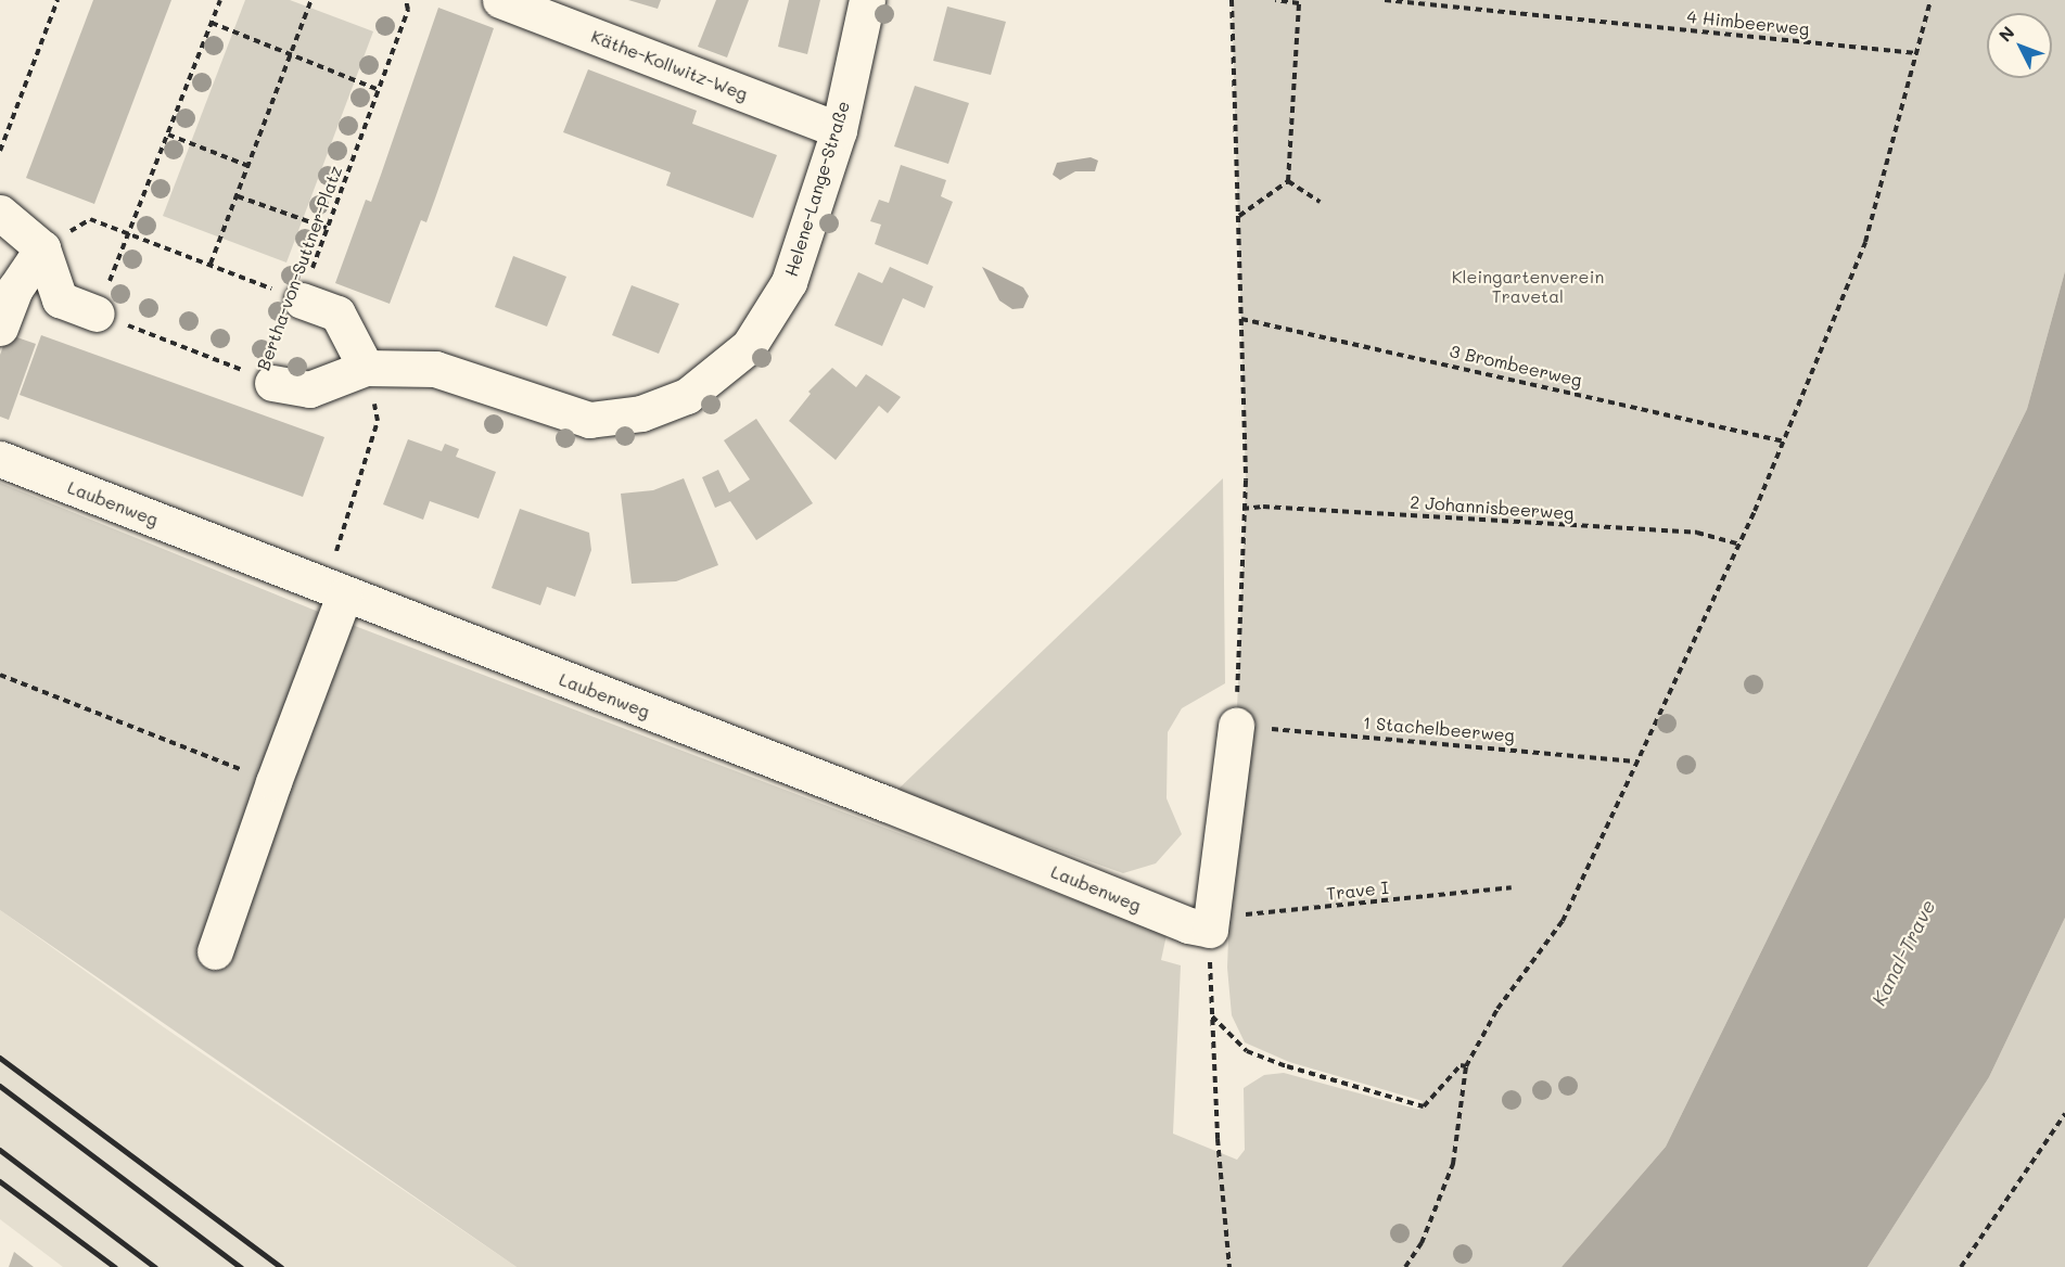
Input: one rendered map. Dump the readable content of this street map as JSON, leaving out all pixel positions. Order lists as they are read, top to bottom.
{
  "streets": {
    "street": ["Käthe-Kollwitz-Weg", "Helene-Lange-Straße", "Laubenweg"],
    "path": [
      "4 Himbeerweg",
      "Bertha-von-Suttner-Platz",
      "3 Brombeerweg",
      "2 Johannisbeerweg",
      "1 Stachelbeerweg",
      "Trave I"
    ]
  },
  "crossings": [
    ["Käthe-Kollwitz-Weg", "Helene-Lange-Straße"],
    ["Helene-Lange-Straße", "Bertha-von-Suttner-Platz"],
    ["Laubenweg", "Trave I"]
  ],
  "water": ["Kanal-Trave"],
  "parks": ["Kleingartenverein Travetal"],
  "north": "top left"
}
